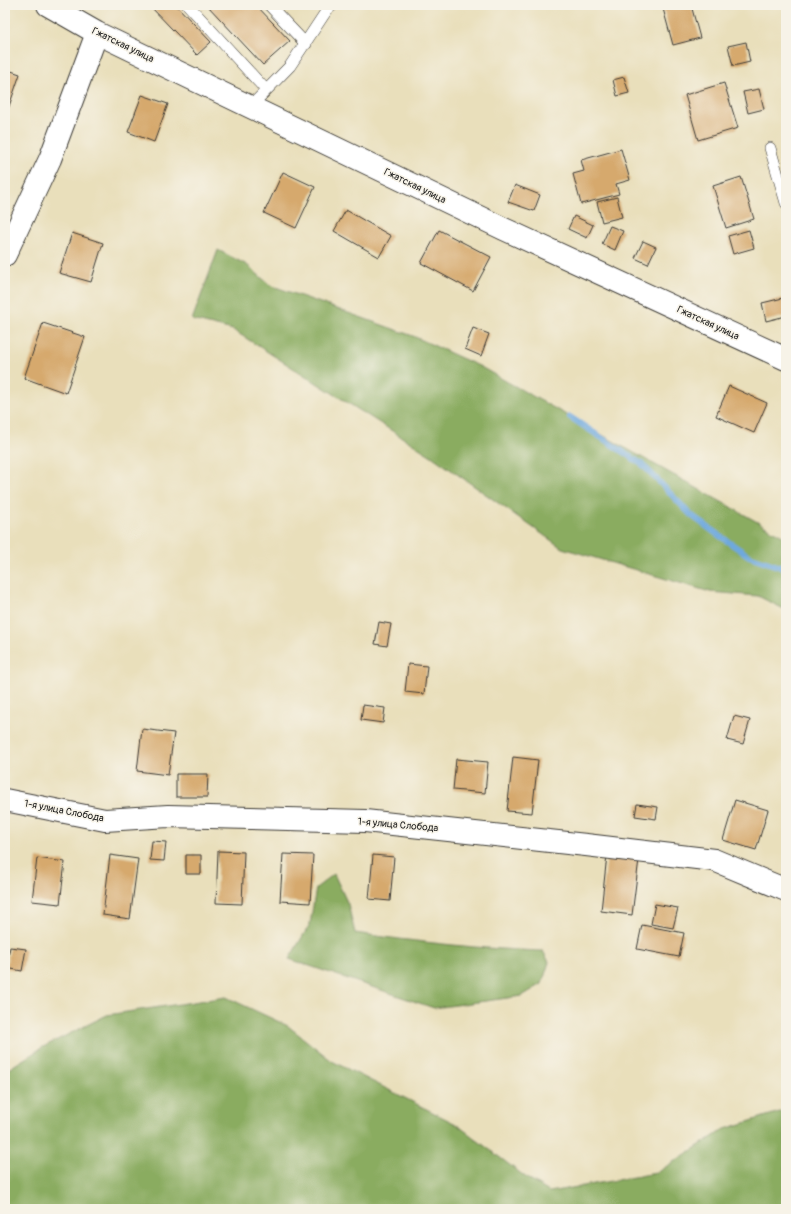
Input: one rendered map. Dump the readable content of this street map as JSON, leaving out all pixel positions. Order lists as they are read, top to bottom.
{
  "streets": {
    "street": ["Гжатская улица", "1-я улица Слобода"]
  }
}
